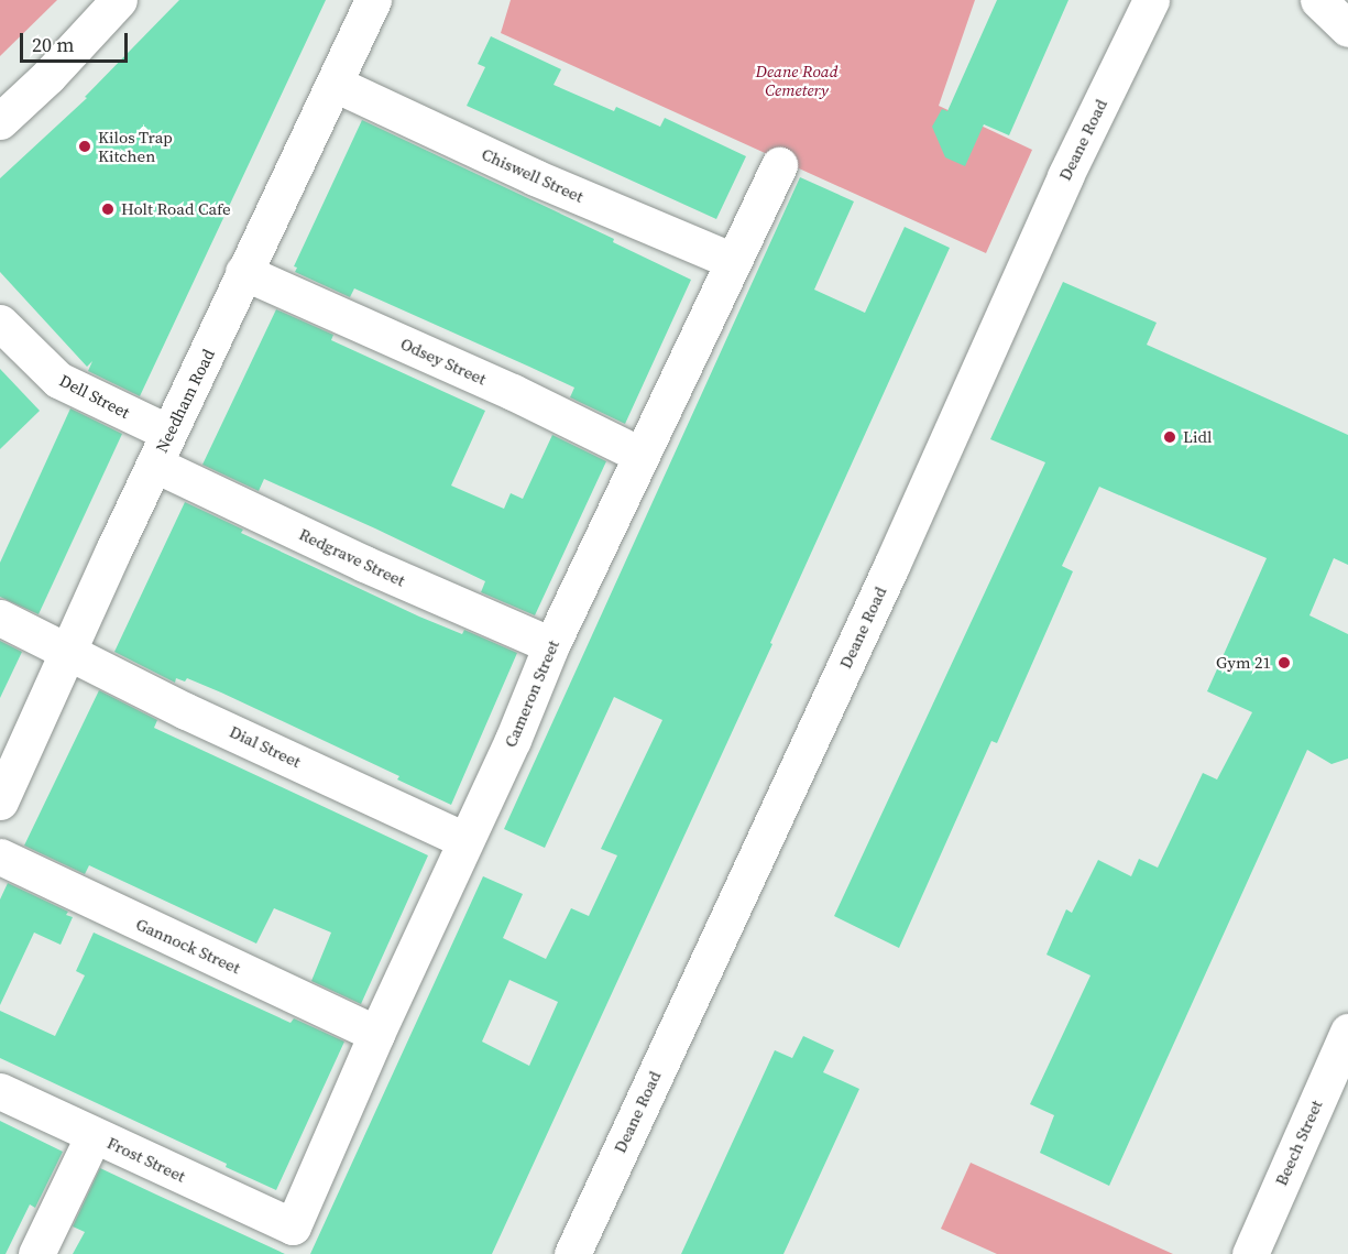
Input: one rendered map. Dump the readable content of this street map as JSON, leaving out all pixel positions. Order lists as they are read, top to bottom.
{
  "streets": {
    "street": [
      "Deane Road",
      "Chiswell Street",
      "Odsey Street",
      "Dell Street",
      "Needham Road",
      "Redgrave Street",
      "Cameron Street",
      "Dial Street",
      "Gannock Street",
      "Beech Street",
      "Frost Street"
    ]
  },
  "crossings": [
    ["Chiswell Street", "Needham Road"],
    ["Chiswell Street", "Cameron Street"],
    ["Odsey Street", "Needham Road"],
    ["Odsey Street", "Cameron Street"],
    ["Dell Street", "Needham Road"],
    ["Dell Street", "Redgrave Street"],
    ["Needham Road", "Redgrave Street"],
    ["Needham Road", "Dial Street"],
    ["Redgrave Street", "Cameron Street"],
    ["Cameron Street", "Dial Street"],
    ["Cameron Street", "Gannock Street"],
    ["Cameron Street", "Frost Street"]
  ],
  "parks": ["Deane Road Cemetery"],
  "places": [
    "Kilos Trap Kitchen",
    "Holt Road Cafe",
    "Lidl",
    "Gym 21"
  ],
  "scale_bar": "20 m"
}
